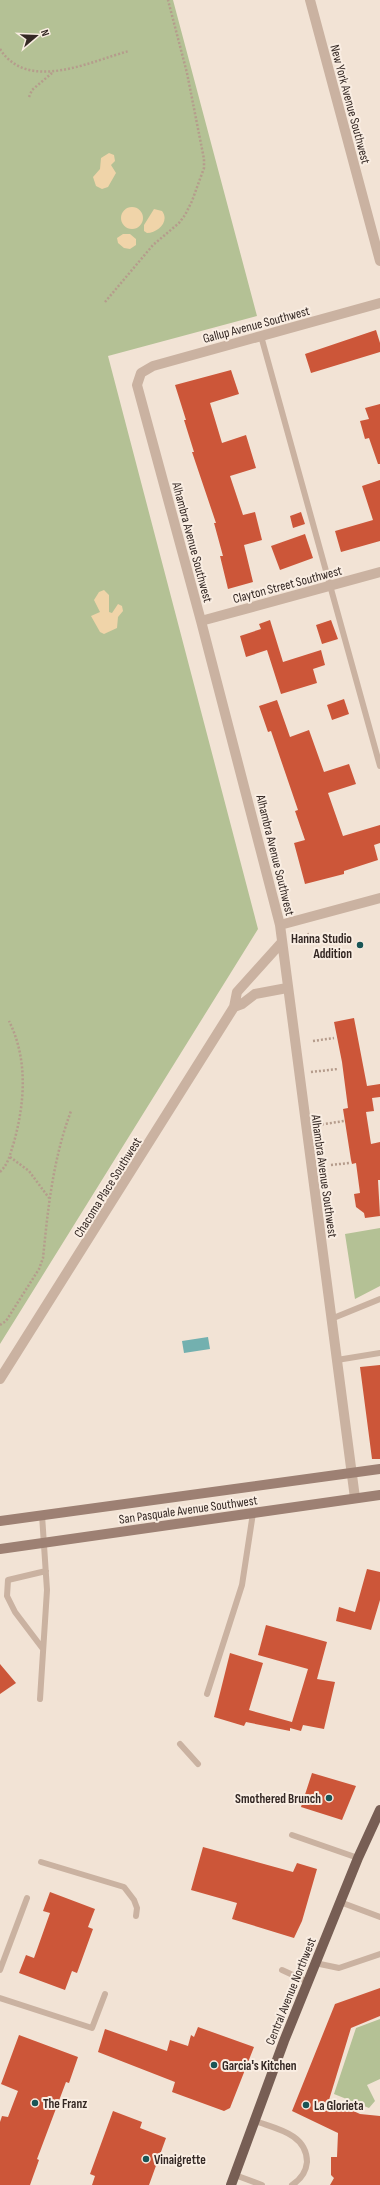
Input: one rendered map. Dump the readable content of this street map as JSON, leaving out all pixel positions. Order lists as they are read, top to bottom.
{
  "streets": {
    "main road": ["Central Avenue Northwest"],
    "street": [
      "New York Avenue Southwest",
      "Gallup Avenue Southwest",
      "Alhambra Avenue Southwest",
      "Clayton Street Southwest",
      "Chacoma Place Southwest",
      "San Pasquale Avenue Southwest"
    ]
  },
  "crossings": [
    ["Gallup Avenue Southwest", "Alhambra Avenue Southwest"],
    ["Alhambra Avenue Southwest", "Clayton Street Southwest"],
    ["Alhambra Avenue Southwest", "Chacoma Place Southwest"],
    ["Alhambra Avenue Southwest", "San Pasquale Avenue Southwest"]
  ],
  "places": [
    "Hanna Studio Addition",
    "Smothered Brunch",
    "Garcia's Kitchen",
    "The Franz",
    "La Glorieta",
    "Vinaigrette"
  ],
  "north": "right"
}
